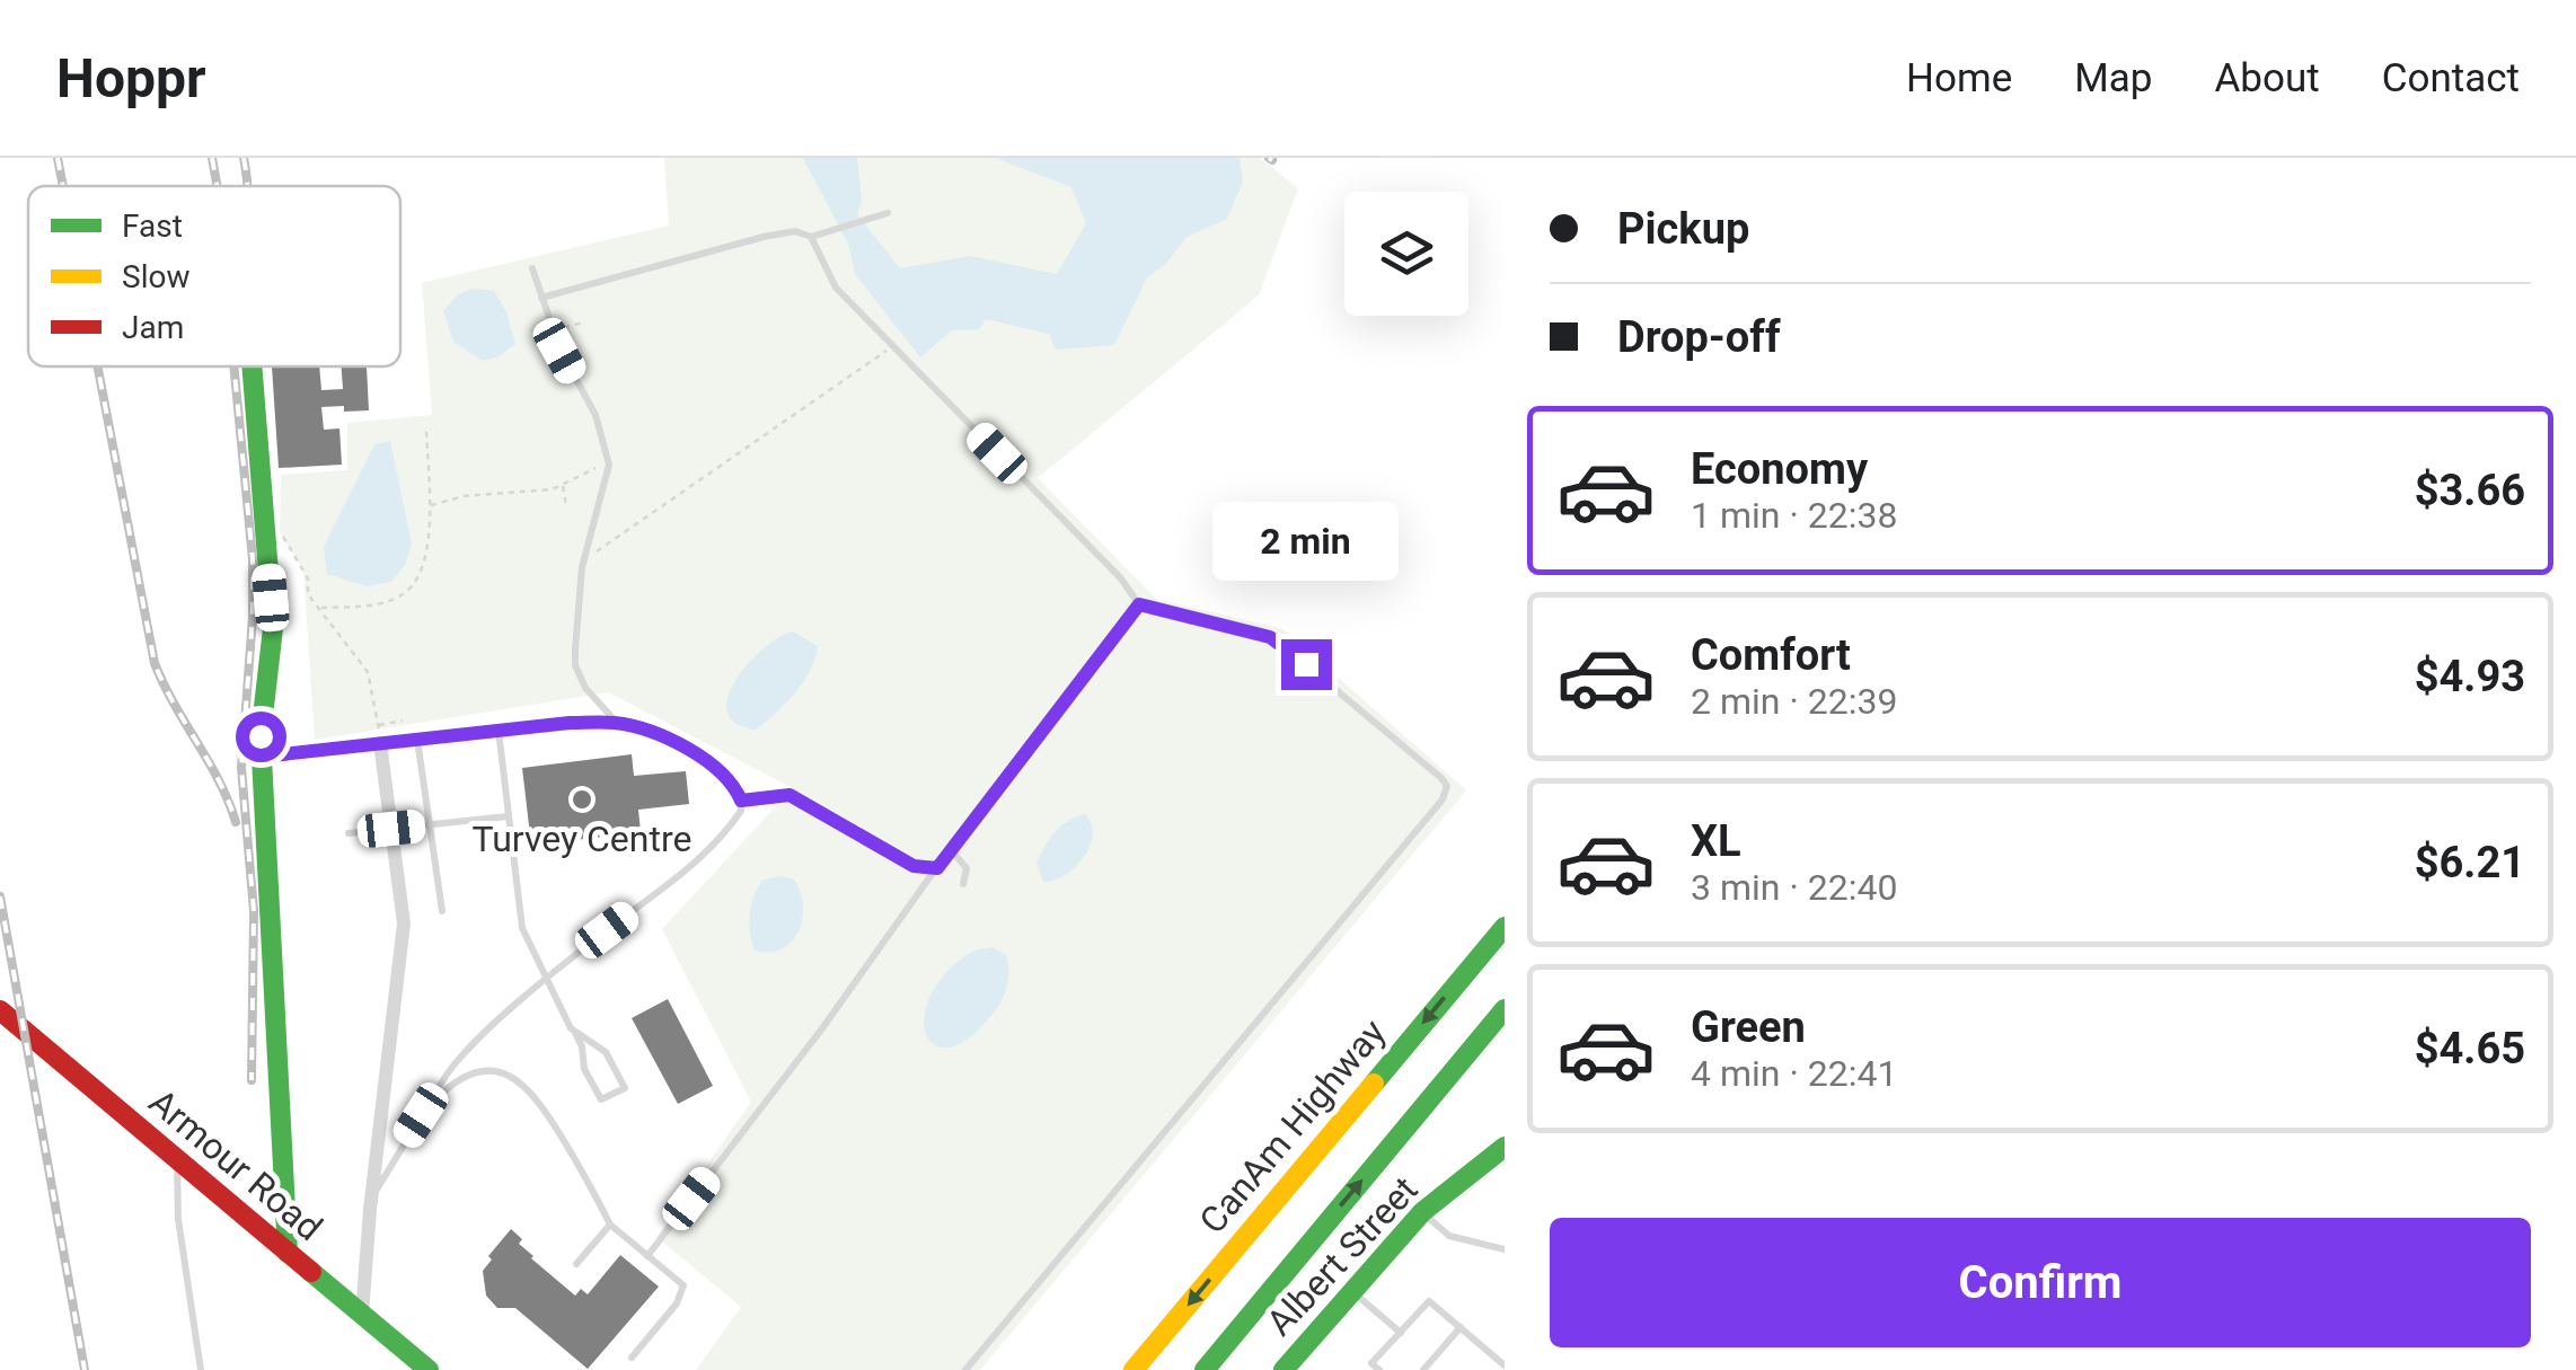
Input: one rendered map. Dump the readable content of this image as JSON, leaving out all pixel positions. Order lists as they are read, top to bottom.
{
  "streets": {
    "street": ["CanAm Highway", "Armour Road", "Albert Street"]
  },
  "places": ["Turvey Centre"],
  "legend": ["Fast", "Slow", "Jam"],
  "page": {
    "header": "Hoppr",
    "nav": [
      "Home",
      "Map",
      "About",
      "Contact"
    ],
    "banner": ["Pickup", "Drop-off"],
    "list": [
      {
        "name": "Economy",
        "note": "1 min · 22:38",
        "value": "$3.66"
      },
      {
        "name": "Comfort",
        "note": "2 min · 22:39",
        "value": "$4.93"
      },
      {
        "name": "XL",
        "note": "3 min · 22:40",
        "value": "$6.21"
      },
      {
        "name": "Green",
        "note": "4 min · 22:41",
        "value": "$4.65"
      }
    ],
    "bubble": "2 min",
    "buttons": "Confirm"
  }
}
